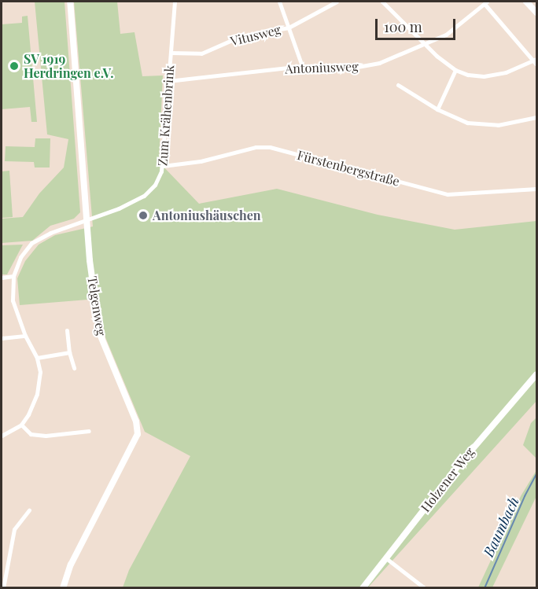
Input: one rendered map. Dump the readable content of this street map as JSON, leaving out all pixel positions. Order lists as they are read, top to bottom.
{
  "streets": {
    "main road": ["Telgenweg", "Holzener Weg"],
    "street": [
      "Vitusweg",
      "Antoniusweg",
      "Zum Krähenbrink",
      "Fürstenbergstraße"
    ]
  },
  "crossings": [
    ["Vitusweg", "Zum Krähenbrink"],
    ["Antoniusweg", "Zum Krähenbrink"],
    ["Zum Krähenbrink", "Fürstenbergstraße"],
    ["Zum Krähenbrink", "Telgenweg"]
  ],
  "water": ["Baumbach"],
  "places": ["SV 1919 Herdringen e.V.", "Antoniushäuschen"],
  "scale_bar": "100 m"
}
